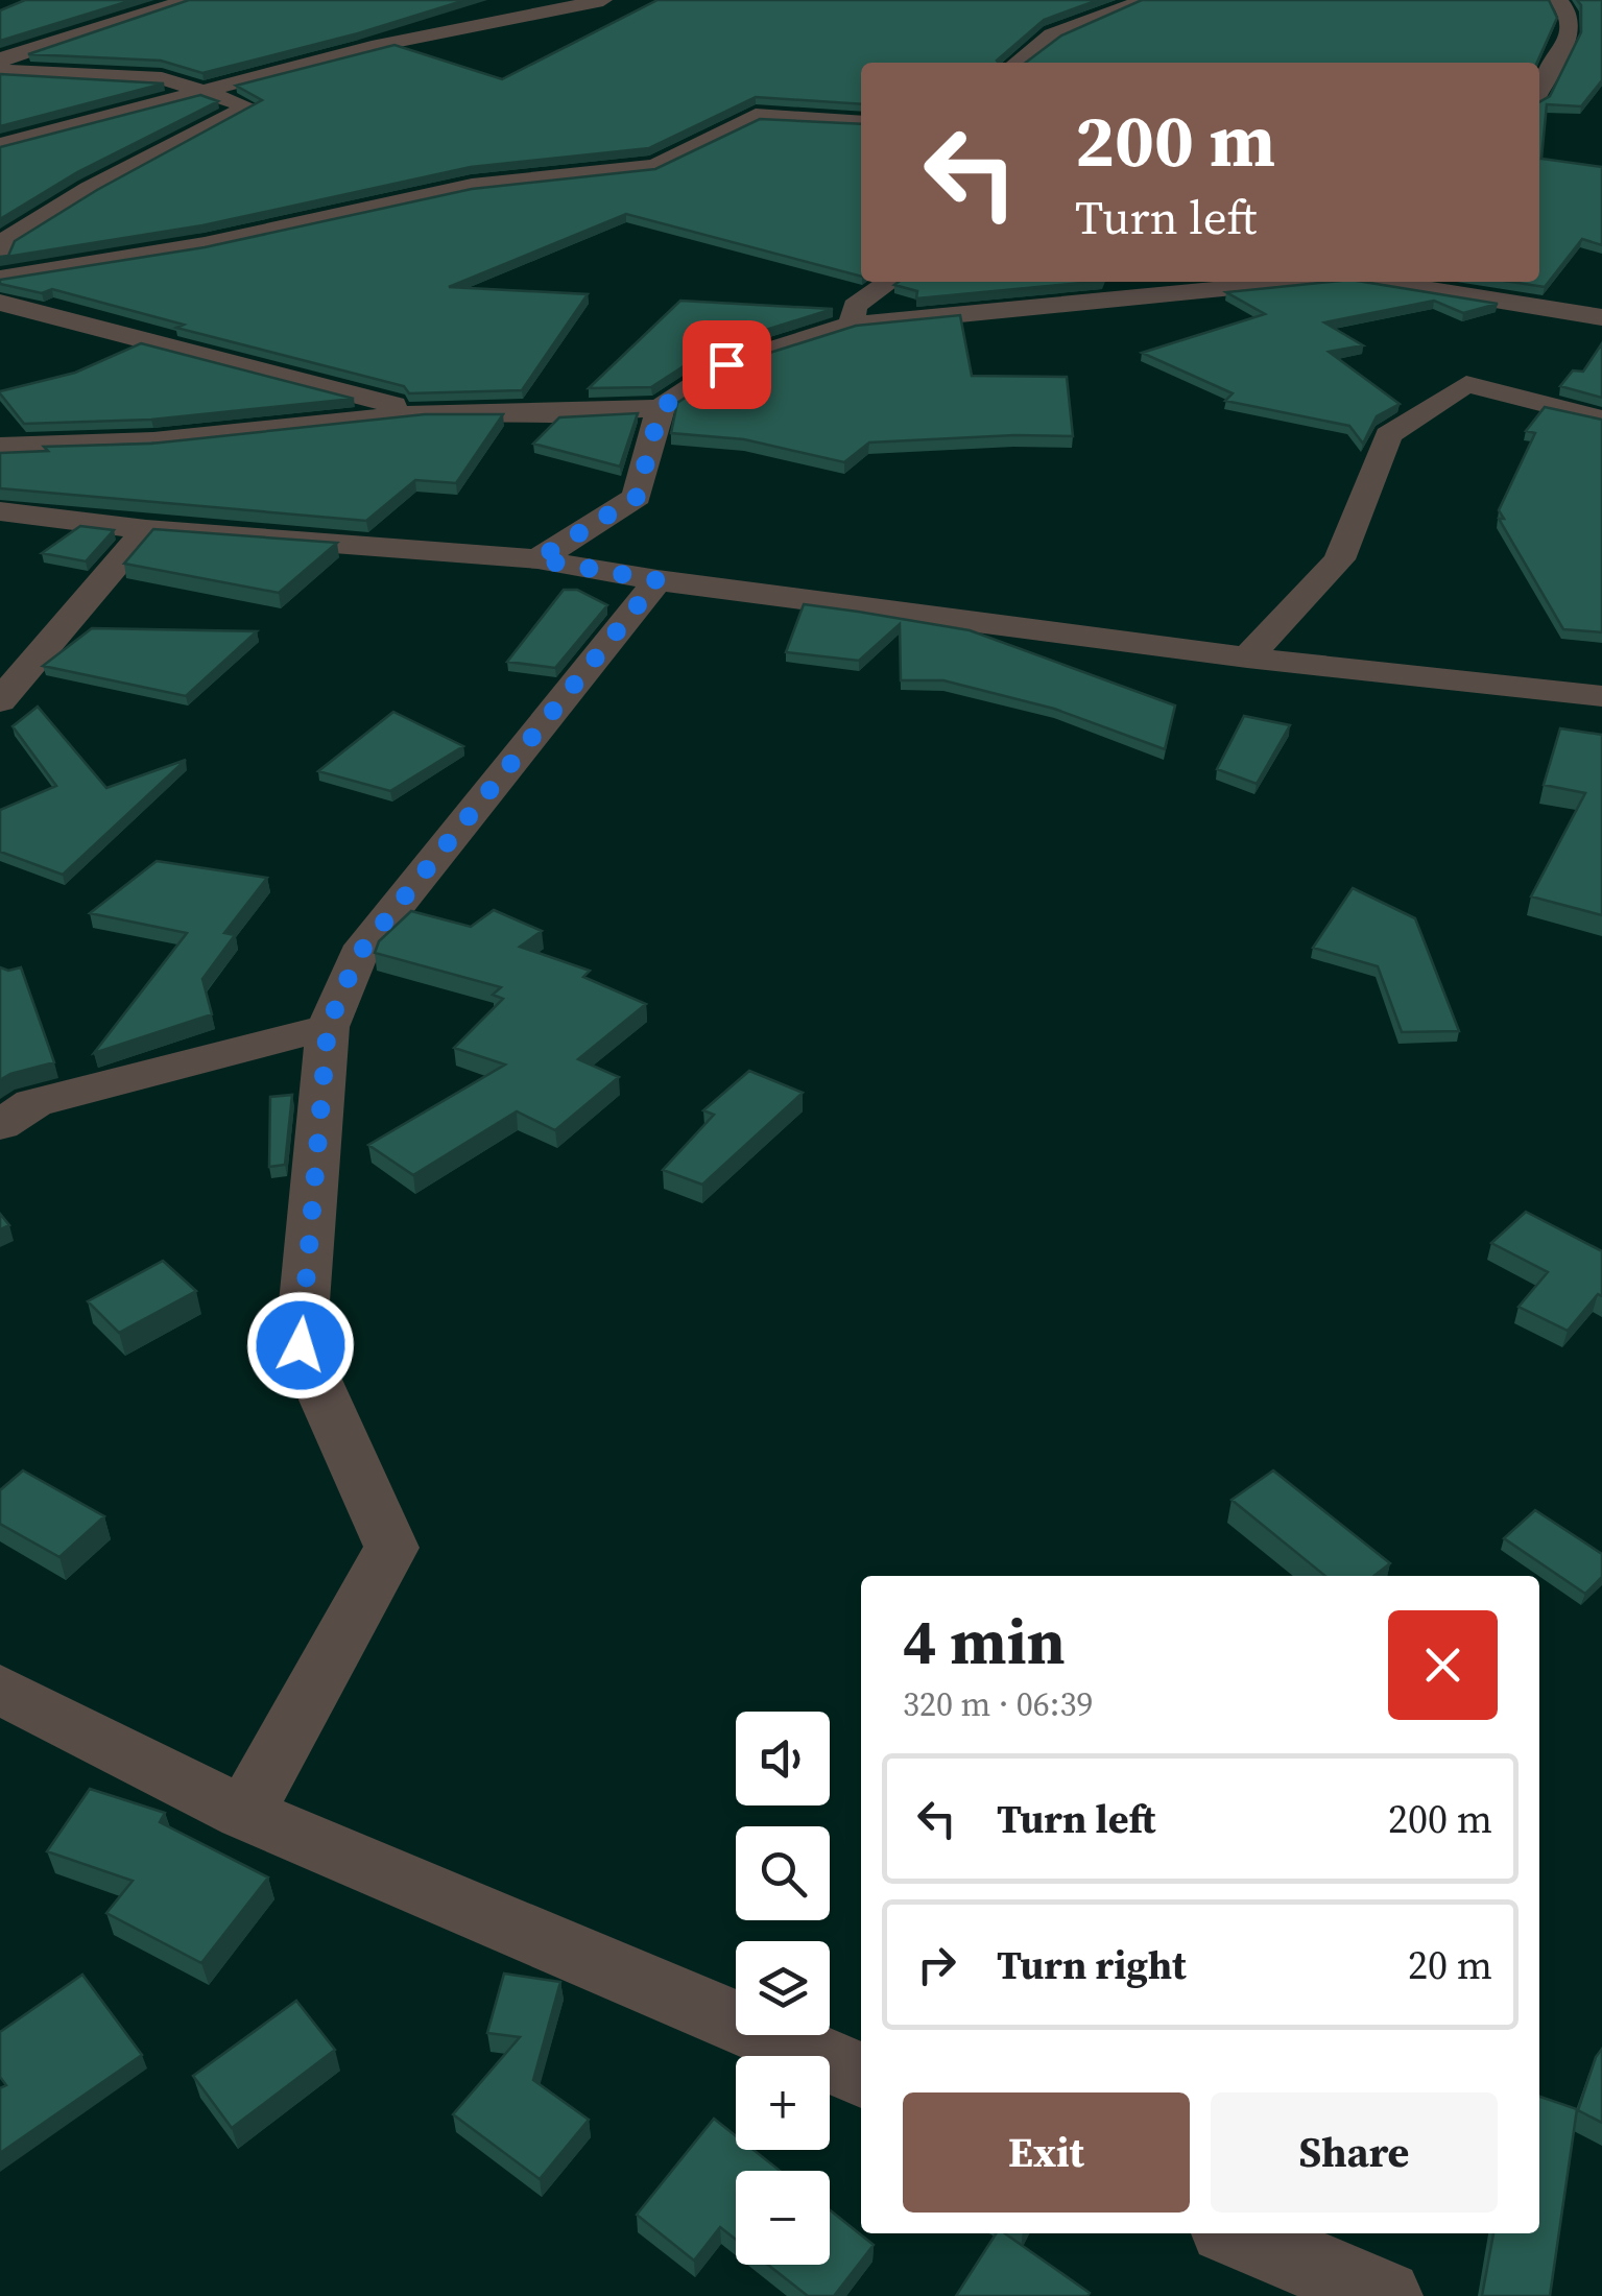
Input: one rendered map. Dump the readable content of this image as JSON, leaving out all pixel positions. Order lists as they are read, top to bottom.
{
  "page": {
    "turn": ["200 m", "Turn left"],
    "heading": ["4 min", "320 m · 06:39"],
    "map_buttons": ["+", "−"],
    "list": [
      {
        "name": "Turn left",
        "value": "200 m"
      },
      {
        "name": "Turn right",
        "value": "20 m"
      }
    ],
    "buttons": ["Exit", "Share"]
  }
}
